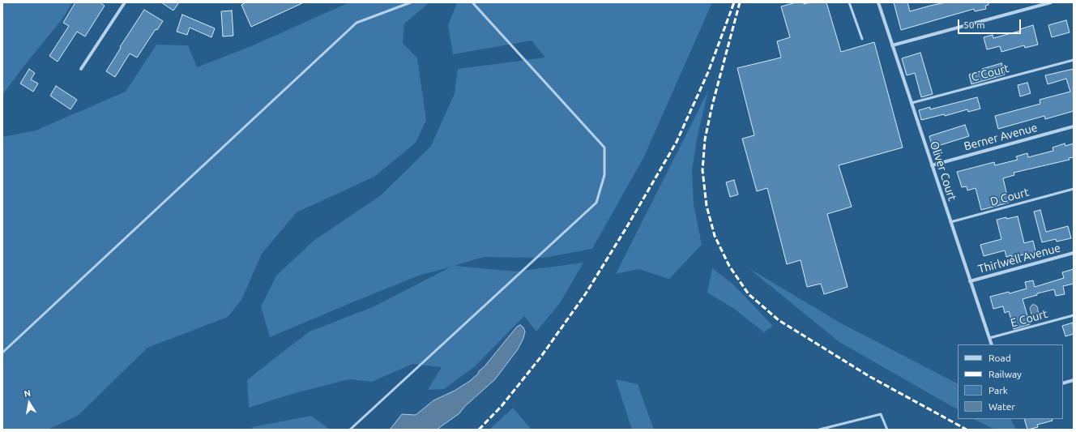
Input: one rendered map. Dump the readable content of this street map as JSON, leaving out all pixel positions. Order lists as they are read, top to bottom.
{
  "streets": {
    "street": ["Berner Avenue", "Oliver Court", "Thirlwell Avenue"],
    "lane": ["C Court", "D Court", "E Court"]
  },
  "crossings": [
    ["C Court", "Oliver Court"],
    ["Berner Avenue", "Oliver Court"],
    ["Oliver Court", "D Court"],
    ["Oliver Court", "Thirlwell Avenue"],
    ["Oliver Court", "E Court"]
  ],
  "legend": [
    "Road",
    "Railway",
    "Park",
    "Water"
  ],
  "scale_bar": "50 m",
  "north": "top"
}
